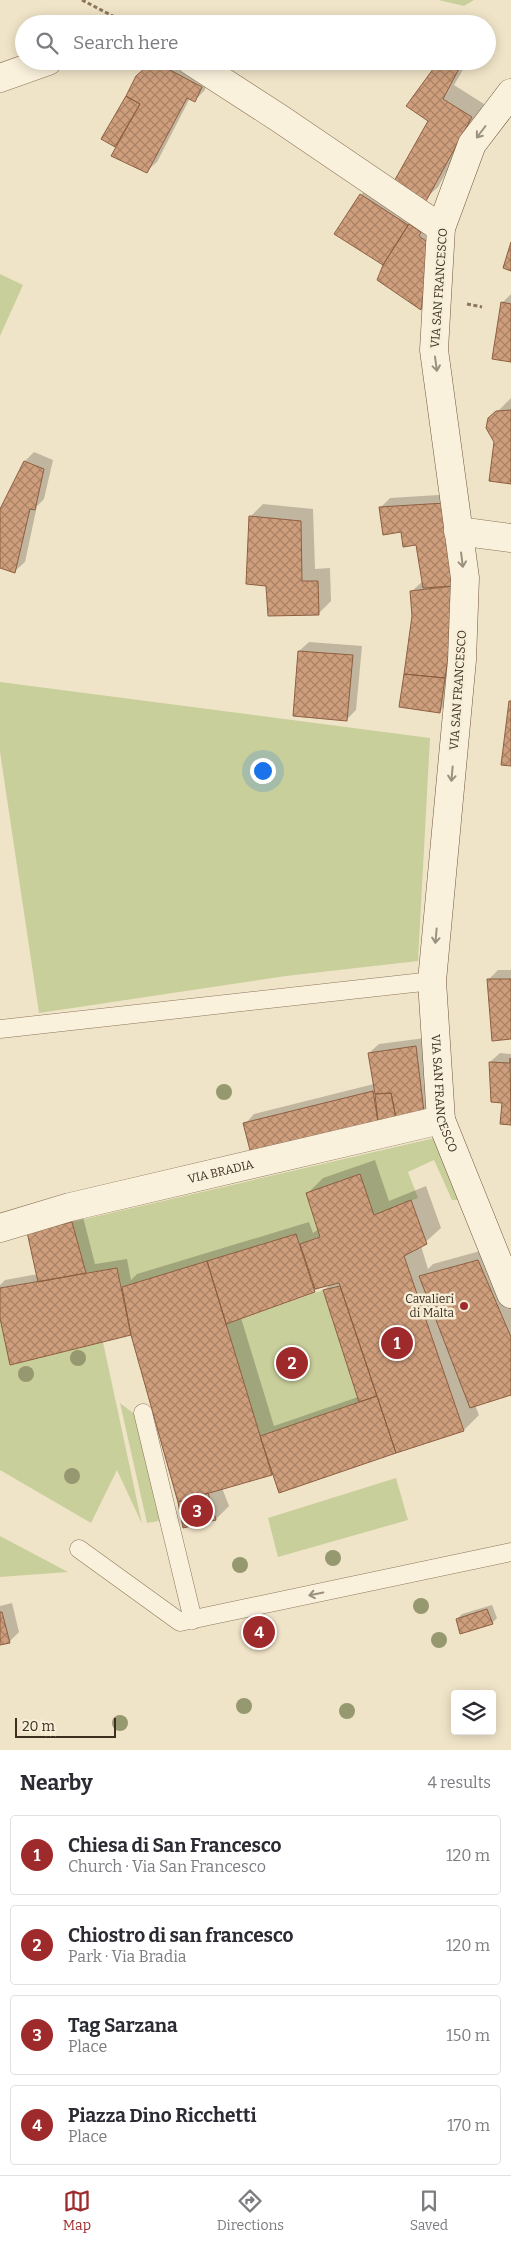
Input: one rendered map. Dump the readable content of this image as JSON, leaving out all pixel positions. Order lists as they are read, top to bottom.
{
  "streets": {
    "street": ["VIA SAN FRANCESCO", "VIA BRADIA"]
  },
  "crossings": [
    ["VIA SAN FRANCESCO", "VIA BRADIA"]
  ],
  "one_way": ["VIA SAN FRANCESCO"],
  "places": ["Cavalieri di Malta"],
  "scale_bar": "20 m",
  "page": {
    "search": "Search here",
    "pins": [
      "1",
      "2",
      "3",
      "4"
    ],
    "scale": "20 m",
    "heading": ["Nearby", "4 results"],
    "list": [
      {
        "mark": "1",
        "name": "Chiesa di San Francesco",
        "note": "Church · Via San Francesco",
        "value": "120 m"
      },
      {
        "mark": "2",
        "name": "Chiostro di san francesco",
        "note": "Park · Via Bradia",
        "value": "120 m"
      },
      {
        "mark": "3",
        "name": "Tag Sarzana",
        "note": "Place",
        "value": "150 m"
      },
      {
        "mark": "4",
        "name": "Piazza Dino Ricchetti",
        "note": "Place",
        "value": "170 m"
      }
    ],
    "nav": ["Map", "Directions", "Saved"]
  }
}
